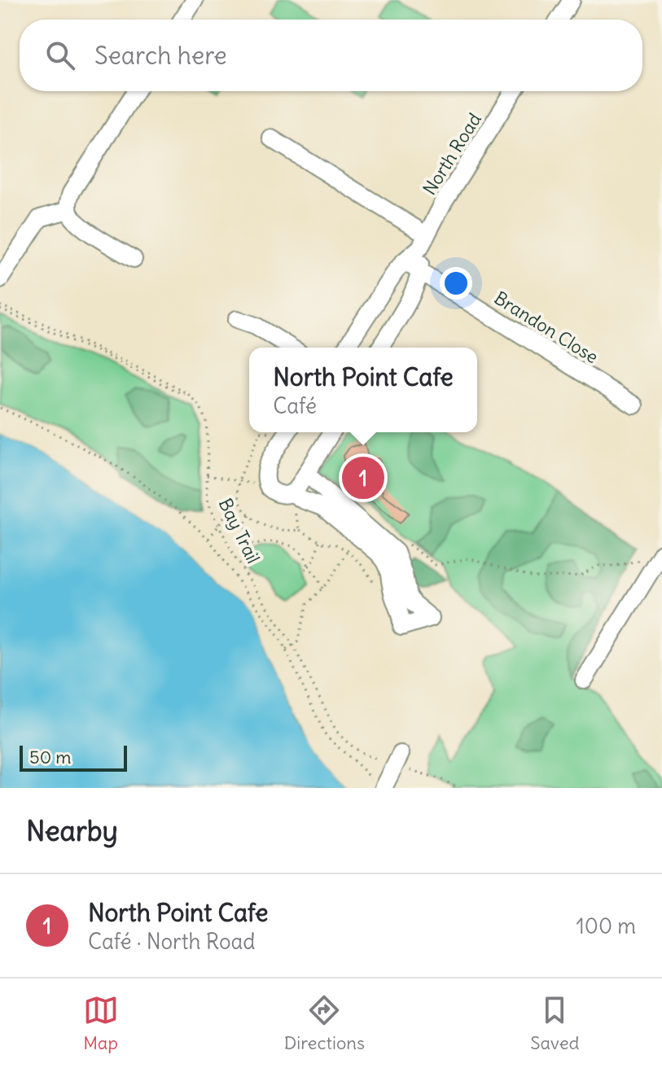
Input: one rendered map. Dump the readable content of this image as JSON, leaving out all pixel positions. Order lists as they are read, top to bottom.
{
  "streets": {
    "street": ["North Road", "Brandon Close"],
    "path": ["Bay Trail"]
  },
  "crossings": [
    ["North Road", "Brandon Close"]
  ],
  "scale_bar": "50 m",
  "page": {
    "search": "Search here",
    "popup": ["North Point Cafe", "Café"],
    "pins": "1",
    "scale": "50 m",
    "heading": "Nearby",
    "list": [
      {
        "mark": "1",
        "name": "North Point Cafe",
        "note": "Café · North Road",
        "value": "100 m"
      }
    ],
    "nav": ["Map", "Directions", "Saved"]
  }
}
